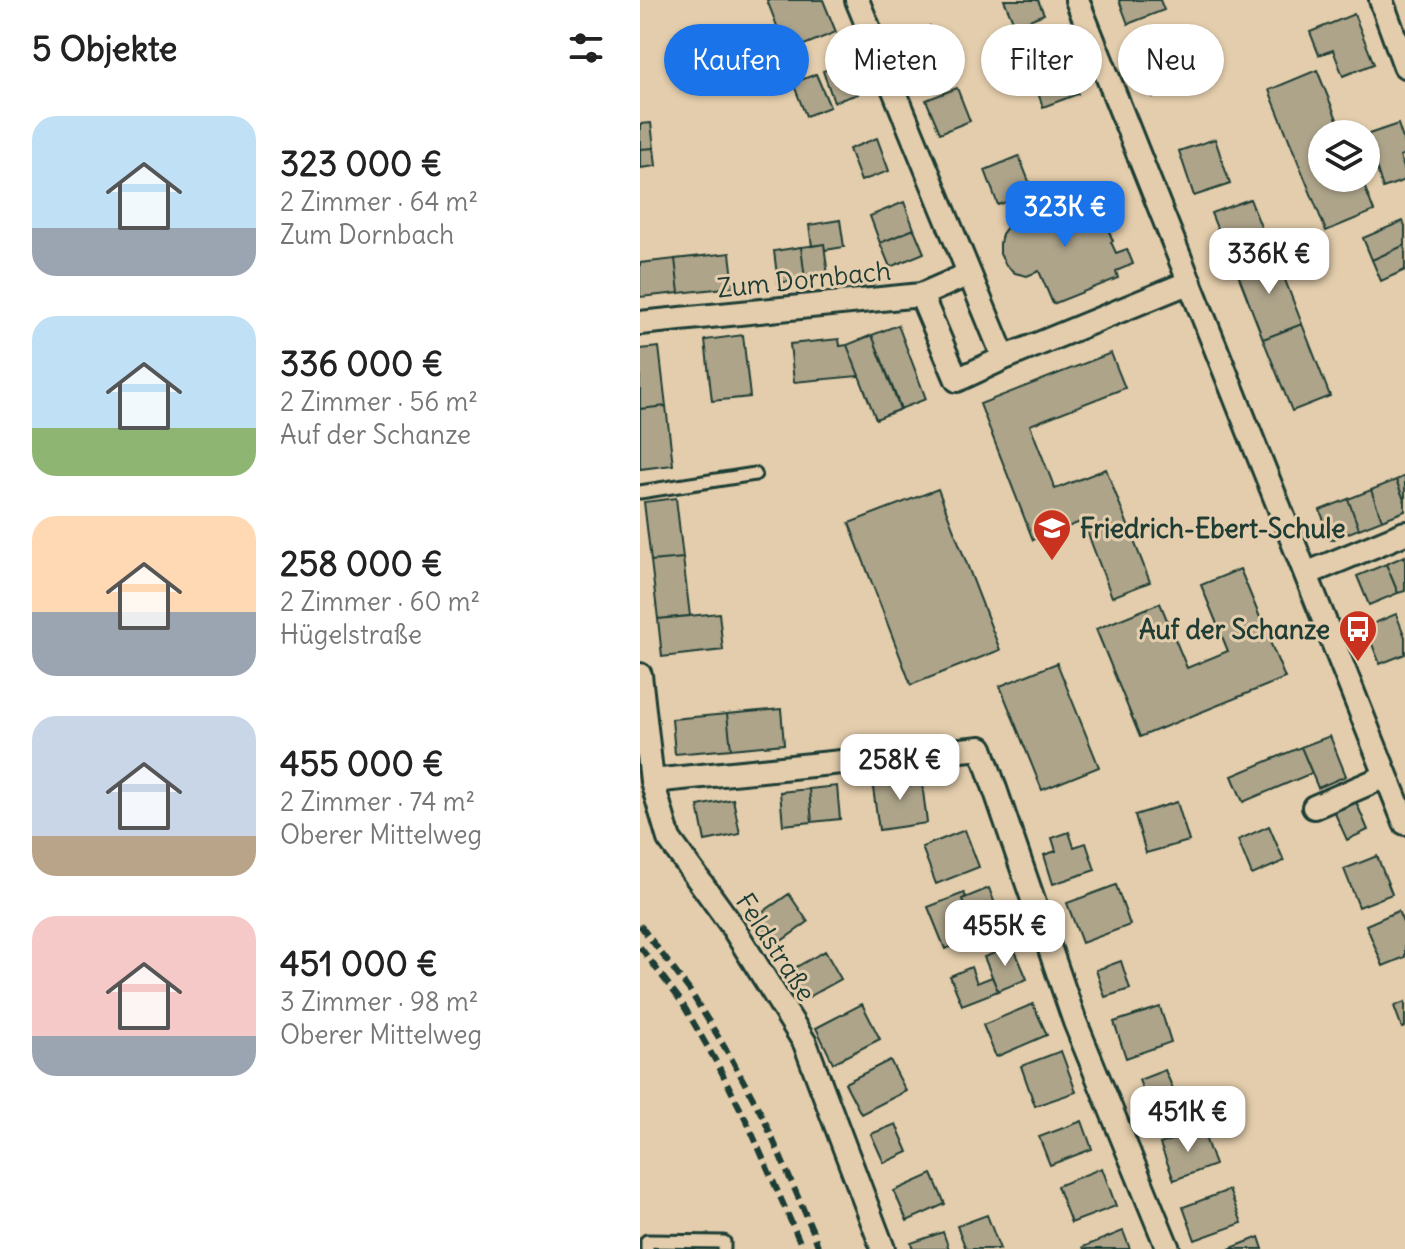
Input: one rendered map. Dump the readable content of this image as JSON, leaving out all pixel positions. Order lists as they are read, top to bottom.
{
  "streets": {
    "street": ["Zum Dornbach", "Feldstraße"]
  },
  "places": {
    "school or university": ["Friedrich-Ebert-Schule"],
    "bus stop": ["Auf der Schanze"]
  },
  "page": {
    "heading": "5 Objekte",
    "chip": [
      "Kaufen",
      "Mieten",
      "Filter",
      "Neu"
    ],
    "list": [
      {
        "name": "323 000 €",
        "note": "2 Zimmer · 64 m² · Zum Dornbach"
      },
      {
        "name": "336 000 €",
        "note": "2 Zimmer · 56 m² · Auf der Schanze"
      },
      {
        "name": "258 000 €",
        "note": "2 Zimmer · 60 m² · Hügelstraße"
      },
      {
        "name": "455 000 €",
        "note": "2 Zimmer · 74 m² · Oberer Mittelweg"
      },
      {
        "name": "451 000 €",
        "note": "3 Zimmer · 98 m² · Oberer Mittelweg"
      }
    ],
    "price": [
      "323K €",
      "336K €",
      "258K €",
      "455K €",
      "451K €"
    ]
  }
}
